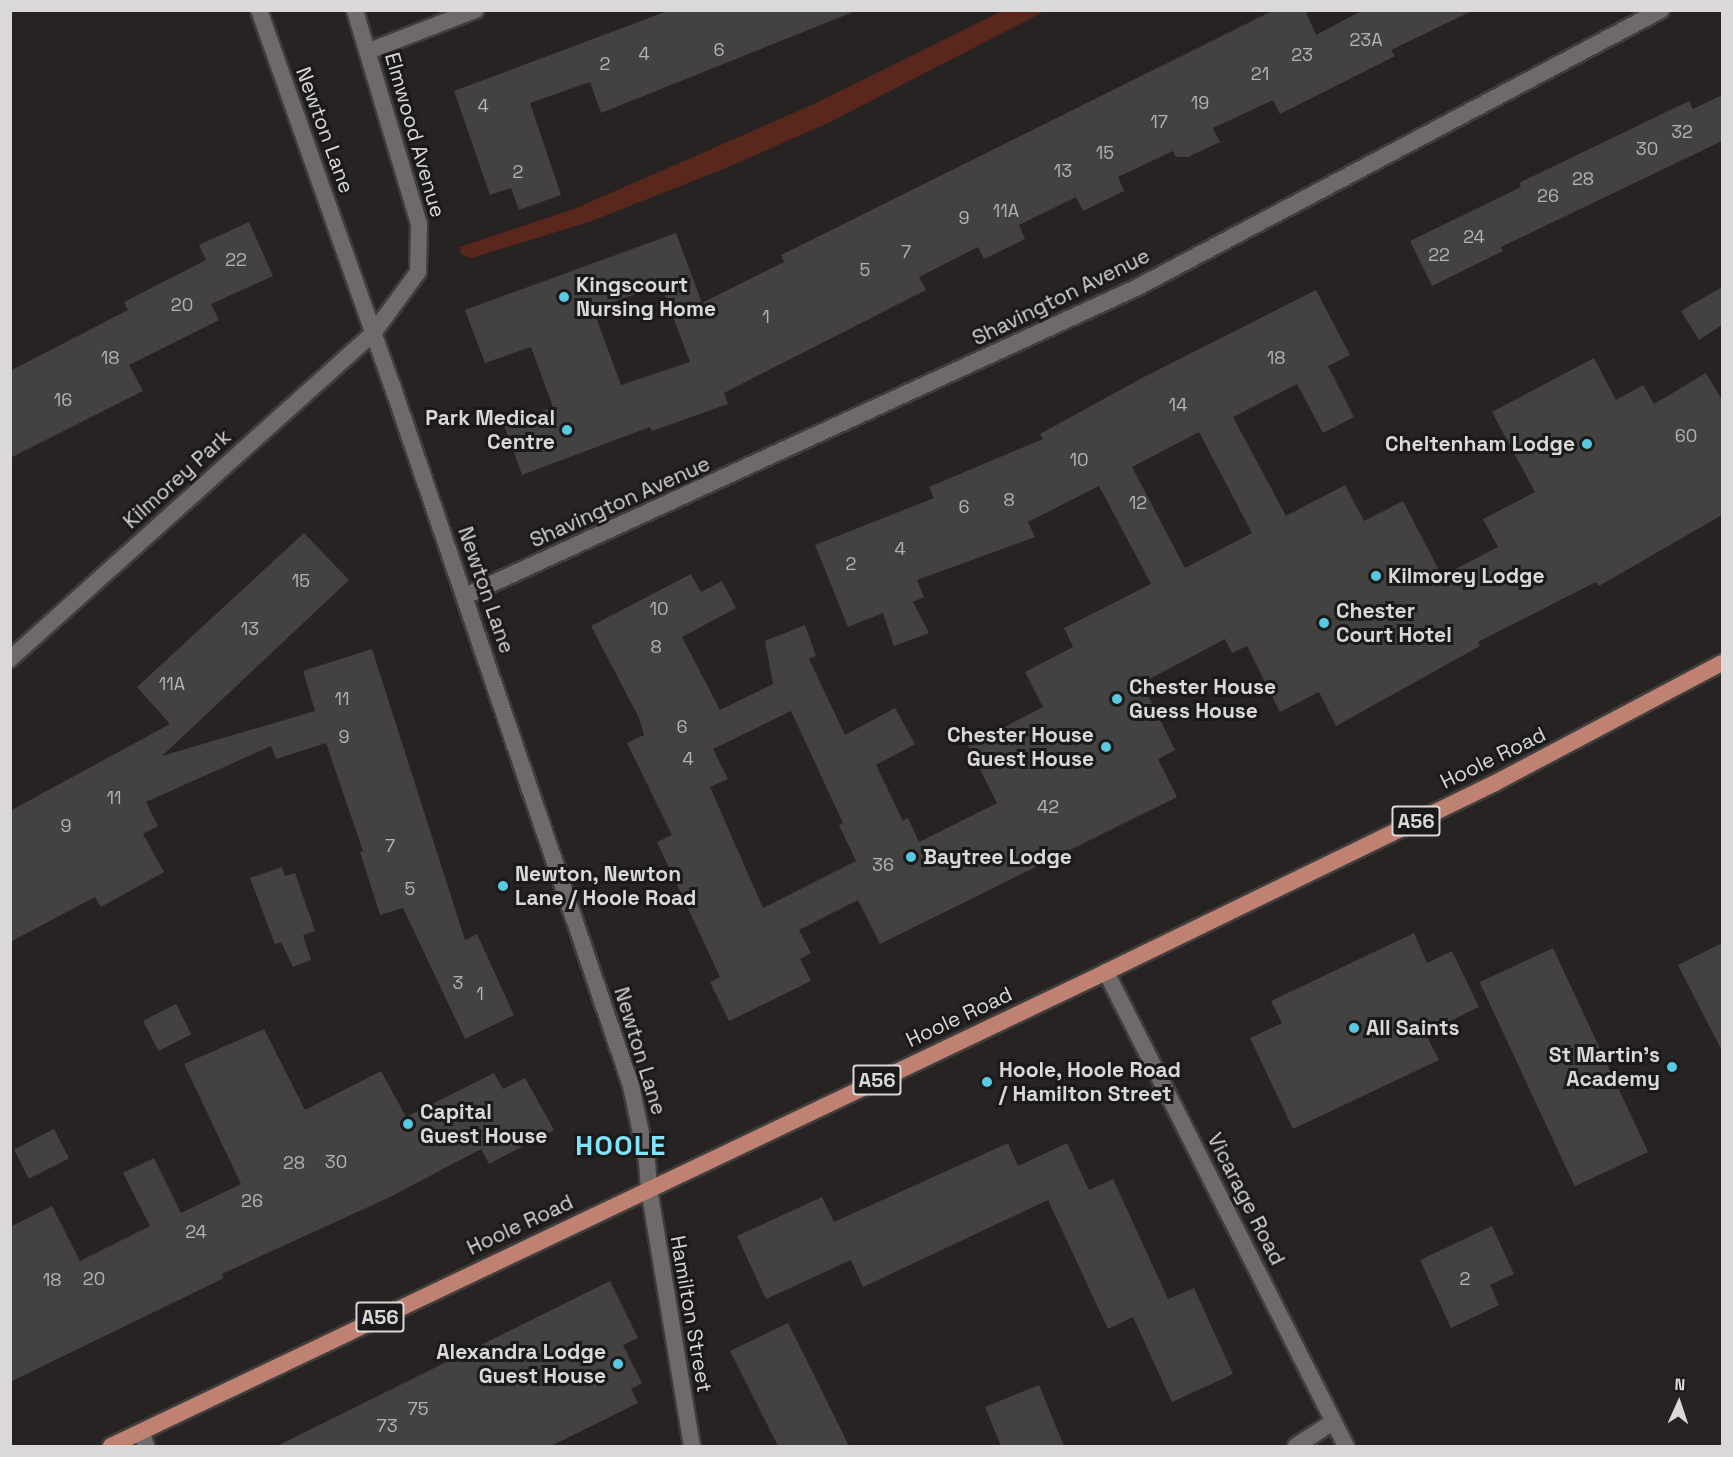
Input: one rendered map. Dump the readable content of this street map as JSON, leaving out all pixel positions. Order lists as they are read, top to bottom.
{
  "streets": {
    "highway": ["Hoole Road", "A56"],
    "street": [
      "Newton Lane",
      "Elmwood Avenue",
      "Shavington Avenue",
      "Kilmorey Park",
      "Vicarage Road",
      "Hamilton Street"
    ]
  },
  "crossings": [
    ["Newton Lane", "Elmwood Avenue"],
    ["Newton Lane", "Shavington Avenue"],
    ["Newton Lane", "Kilmorey Park"],
    ["Newton Lane", "Hoole Road"],
    ["Newton Lane", "Hamilton Street"],
    ["Elmwood Avenue", "Kilmorey Park"],
    ["Hoole Road", "Vicarage Road"],
    ["Hoole Road", "Hamilton Street"]
  ],
  "districts": ["HOOLE"],
  "places": [
    "Kingscourt Nursing Home",
    "Park Medical Centre",
    "Cheltenham Lodge",
    "Kilmorey Lodge",
    "Chester Court Hotel",
    "Chester House Guess House",
    "Chester House Guest House",
    "Baytree Lodge",
    "Newton, Newton Lane / Hoole Road",
    "All Saints",
    "St Martin's Academy",
    "Hoole, Hoole Road / Hamilton Street",
    "Capital Guest House",
    "Alexandra Lodge Guest House"
  ],
  "house_numbers": [
    "23A",
    "6",
    "4",
    "23",
    "2",
    "21",
    "19",
    "4",
    "17",
    "32",
    "30",
    "15",
    "13",
    "2",
    "28",
    "26",
    "11A",
    "9",
    "24",
    "7",
    "22",
    "22",
    "5",
    "20",
    "1",
    "18",
    "18",
    "16",
    "14",
    "60",
    "10",
    "8",
    "12",
    "6",
    "4",
    "2",
    "15",
    "10",
    "13",
    "8",
    "11A",
    "11",
    "6",
    "9",
    "4",
    "11",
    "42",
    "9",
    "7",
    "36",
    "5",
    "3",
    "1",
    "30",
    "28",
    "26",
    "24",
    "20",
    "2",
    "18",
    "75",
    "73"
  ],
  "north": "top"
}
